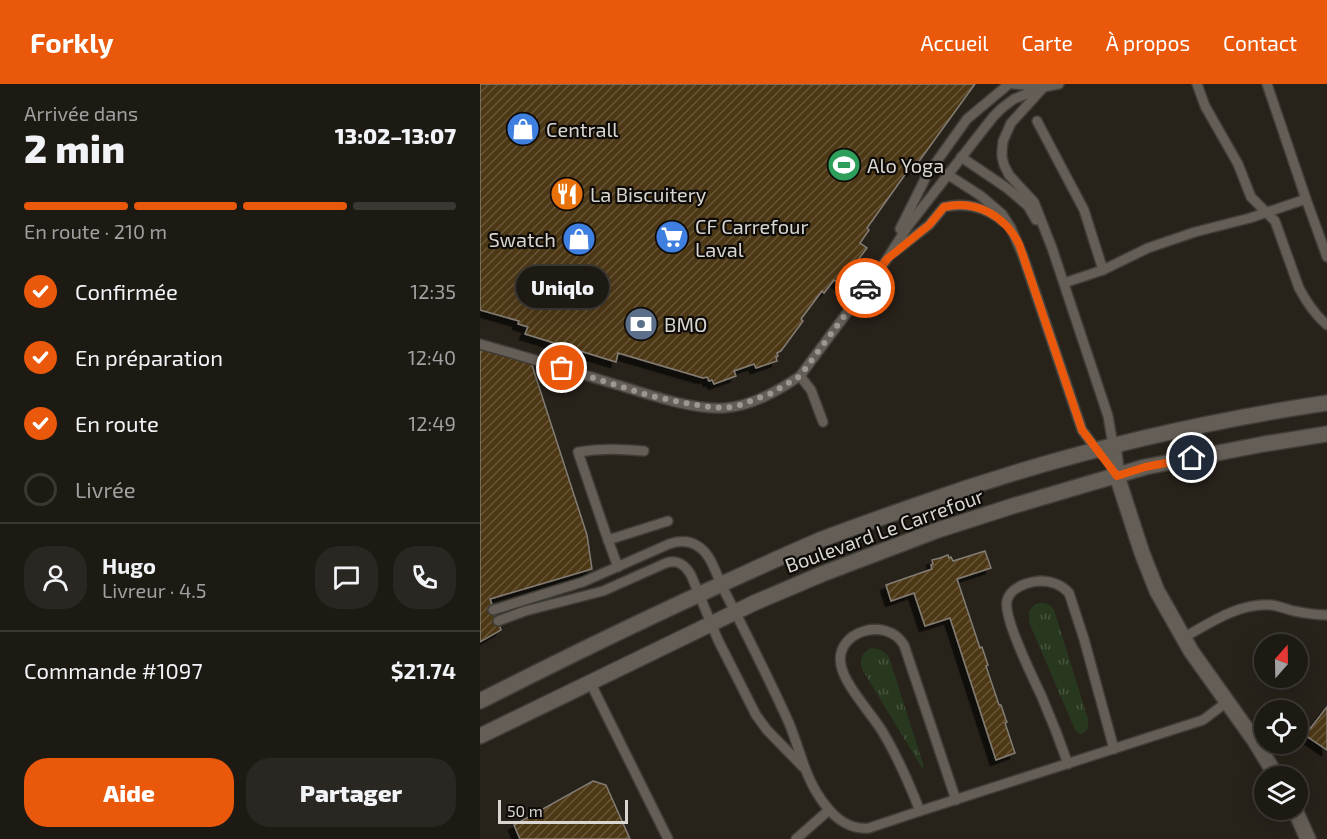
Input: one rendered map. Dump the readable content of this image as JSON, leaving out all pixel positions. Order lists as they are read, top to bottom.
{
  "streets": {
    "street": ["Boulevard Le Carrefour"]
  },
  "places": {
    "shop": ["Centrall", "Swatch"],
    "sports": ["Alo Yoga"],
    "restaurant": ["La Biscuitery"],
    "supermarket": ["CF Carrefour Laval"],
    "bank": ["BMO"],
    "other": ["Uniqlo"]
  },
  "scale_bar": "50 m",
  "north": "top",
  "page": {
    "header": "Forkly",
    "nav": [
      "Accueil",
      "Carte",
      "À propos",
      "Contact"
    ],
    "heading": ["2 min", "Arrivée dans", "13:02–13:07"],
    "panel": [
      "Hugo",
      "Livreur · 4.5",
      "Commande #1097",
      "$21.74"
    ],
    "bar": "En route · 210 m",
    "list": [
      ["Confirmée", "12:35"],
      ["En préparation", "12:40"],
      ["En route", "12:49"],
      "Livrée"
    ],
    "bubble": "Uniqlo",
    "buttons": ["Aide", "Partager"],
    "scale": "50 m"
  }
}
